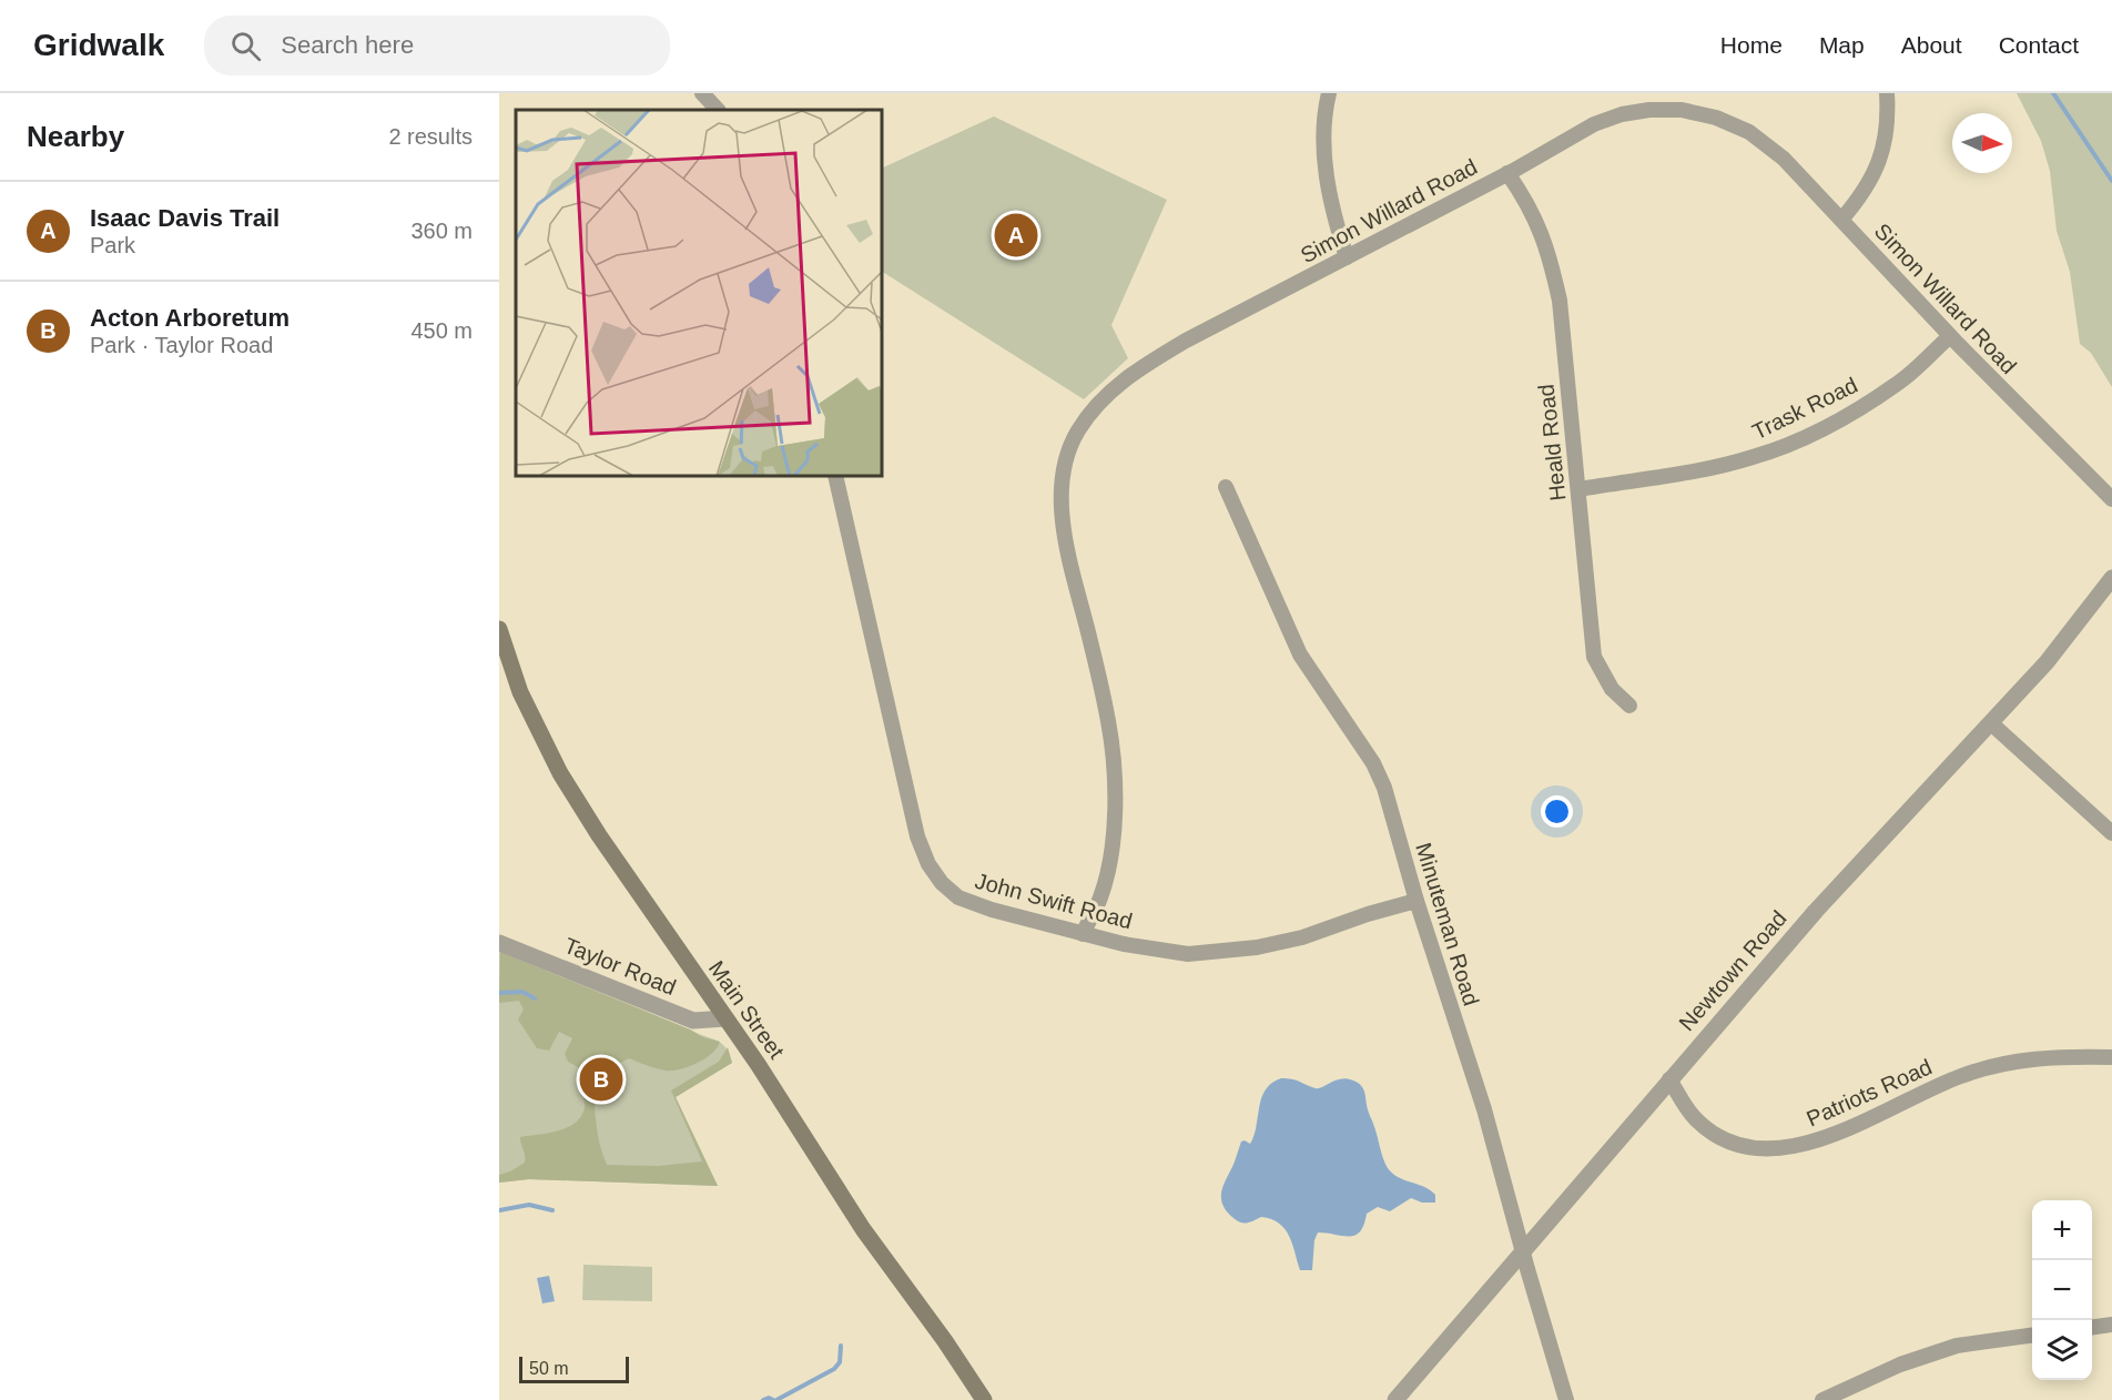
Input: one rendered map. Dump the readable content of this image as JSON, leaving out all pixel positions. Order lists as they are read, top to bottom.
{
  "streets": {
    "main road": ["Main Street"],
    "street": [
      "Simon Willard Road",
      "Trask Road",
      "Heald Road",
      "John Swift Road",
      "Minuteman Road",
      "Taylor Road",
      "Newtown Road",
      "Patriots Road"
    ]
  },
  "crossings": [
    ["Simon Willard Road", "Trask Road"],
    ["Simon Willard Road", "Heald Road"],
    ["Simon Willard Road", "John Swift Road"],
    ["Trask Road", "Heald Road"],
    ["John Swift Road", "Minuteman Road"],
    ["Minuteman Road", "Newtown Road"],
    ["Taylor Road", "Main Street"],
    ["Newtown Road", "Patriots Road"]
  ],
  "scale_bar": "50 m",
  "north": "right",
  "page": {
    "header": "Gridwalk",
    "search": "Search here",
    "nav": [
      "Home",
      "Map",
      "About",
      "Contact"
    ],
    "heading": ["Nearby", "2 results"],
    "list": [
      {
        "mark": "A",
        "name": "Isaac Davis Trail",
        "note": "Park",
        "value": "360 m"
      },
      {
        "mark": "B",
        "name": "Acton Arboretum",
        "note": "Park · Taylor Road",
        "value": "450 m"
      }
    ],
    "pins": ["A", "B"],
    "map_buttons": ["+", "−"],
    "scale": "50 m"
  }
}
